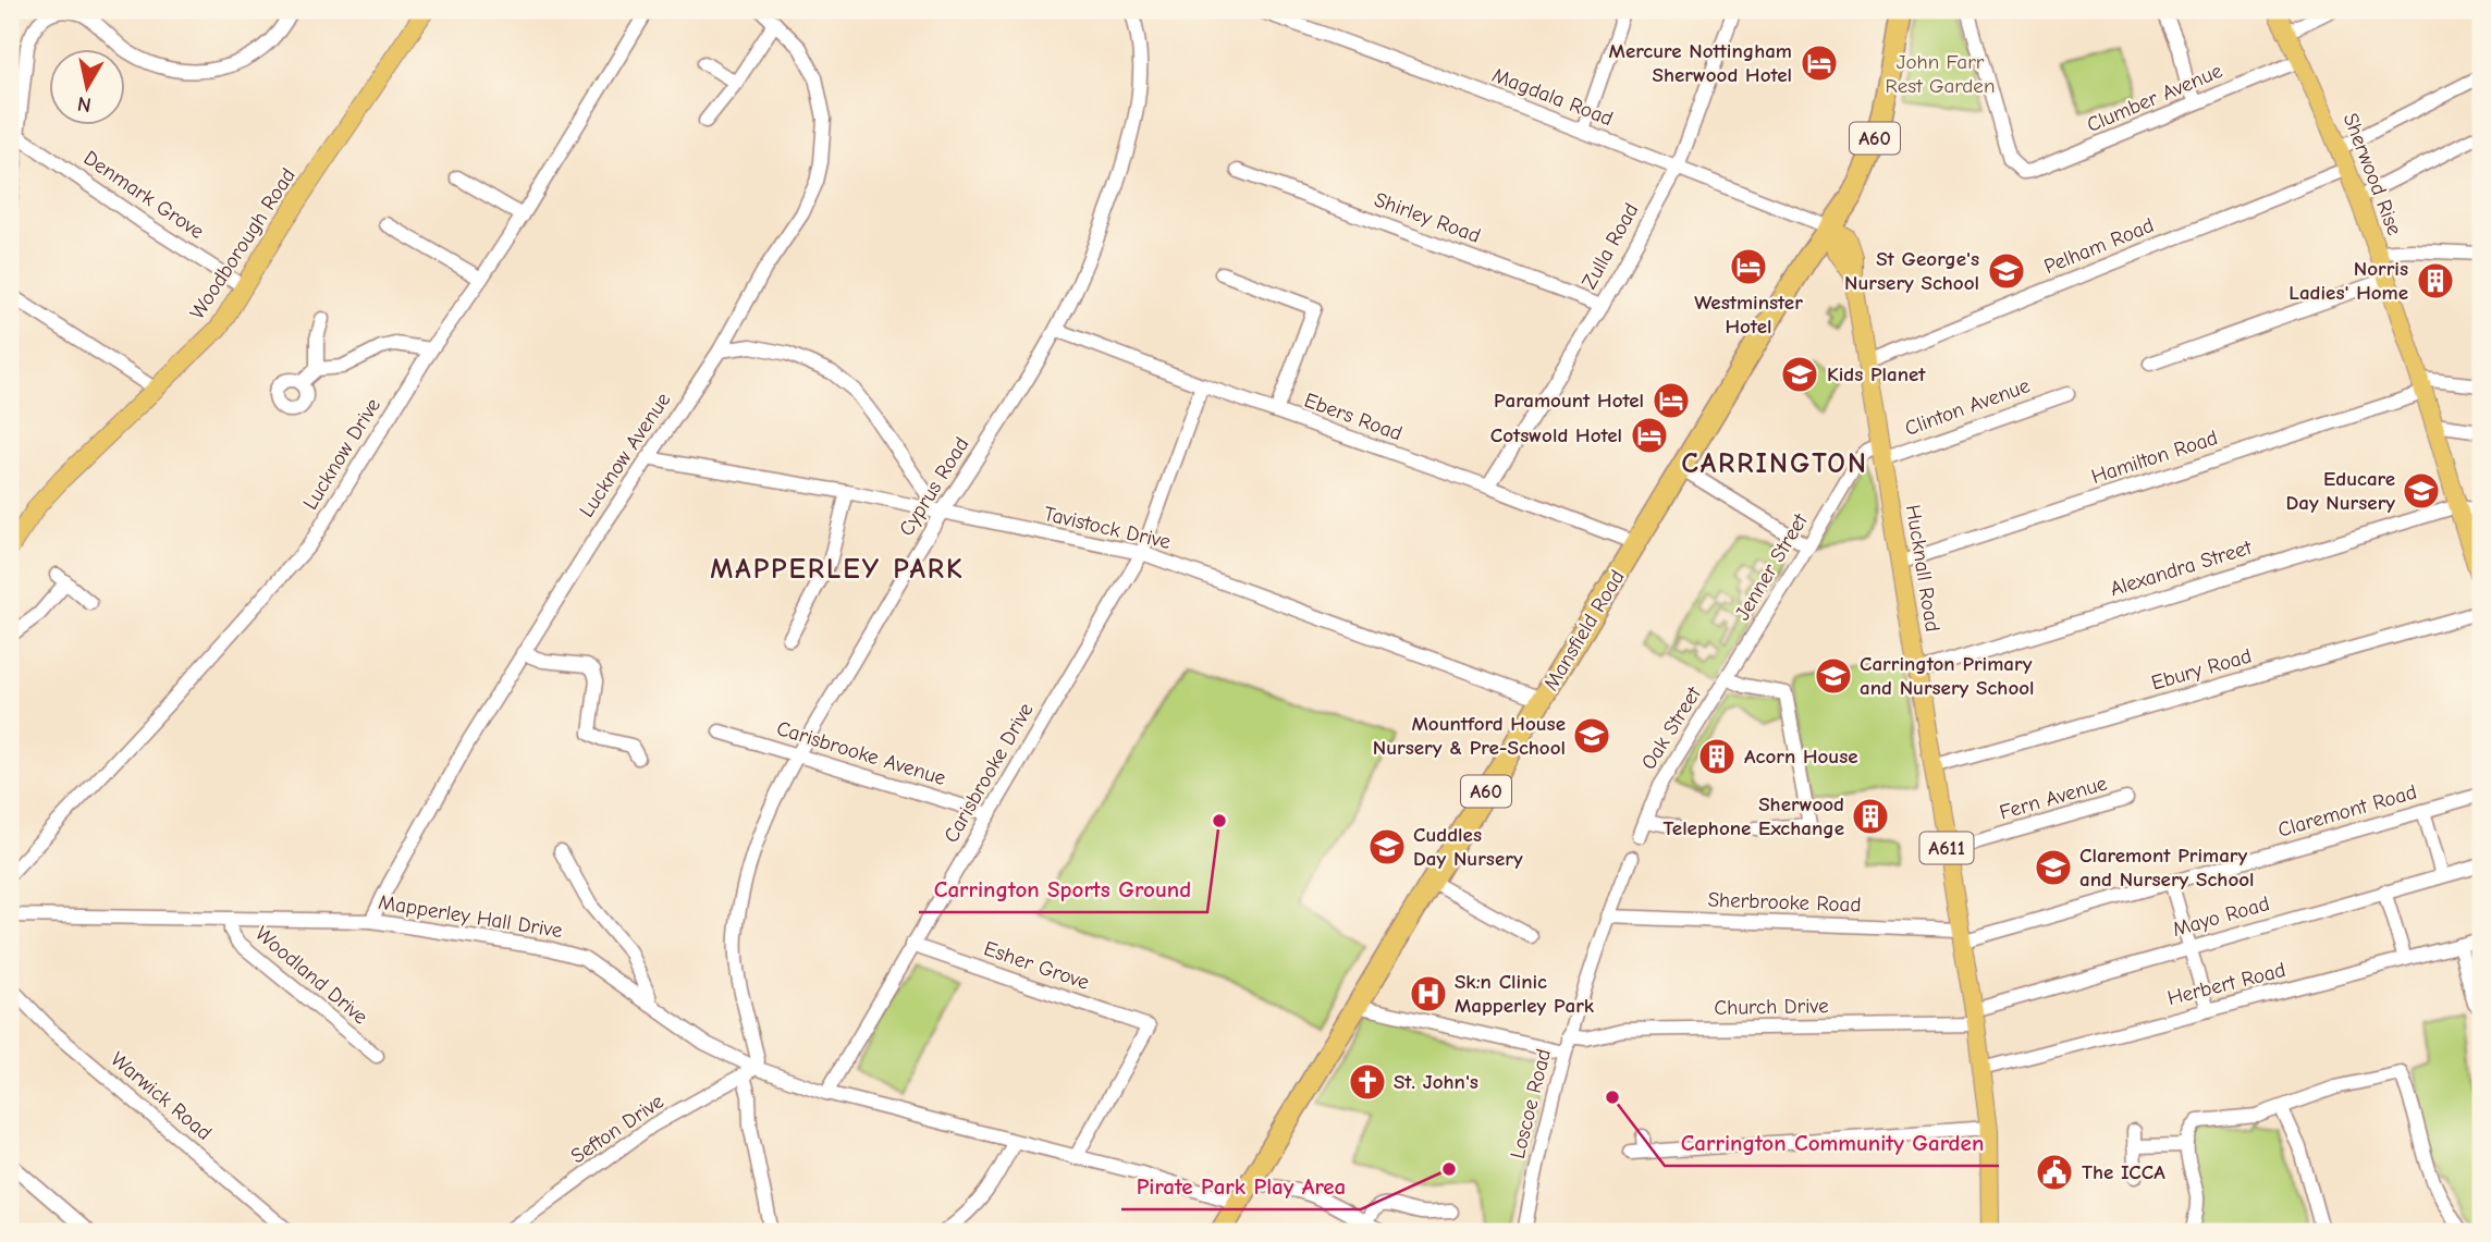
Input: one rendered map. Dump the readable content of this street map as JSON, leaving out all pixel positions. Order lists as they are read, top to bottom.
{
  "streets": {
    "highway": ["A60", "Mansfield Road"],
    "main road": [
      "Sherwood Rise",
      "Woodborough Road",
      "Hucknall Road",
      "A611"
    ],
    "street": [
      "Magdala Road",
      "Clumber Avenue",
      "Denmark Grove",
      "Shirley Road",
      "Zulla Road",
      "Pelham Road",
      "Clinton Avenue",
      "Ebers Road",
      "Lucknow Drive",
      "Lucknow Avenue",
      "Hamilton Road",
      "Cyprus Road",
      "Tavistock Drive",
      "Jenner Street",
      "Alexandra Street",
      "Ebury Road",
      "Oak Street",
      "Carisbrooke Avenue",
      "Carisbrooke Drive",
      "Fern Avenue",
      "Claremont Road",
      "Sherbrooke Road",
      "Mapperley Hall Drive",
      "Mayo Road",
      "Esher Grove",
      "Woodland Drive",
      "Herbert Road",
      "Church Drive",
      "Warwick Road",
      "Loscoe Road",
      "Sefton Drive"
    ]
  },
  "crossings": [
    ["Magdala Road", "Zulla Road"],
    ["Magdala Road", "Hucknall Road"],
    ["Magdala Road", "Mansfield Road"],
    ["Clumber Avenue", "Sherwood Rise"],
    ["Sherwood Rise", "Pelham Road"],
    ["Sherwood Rise", "Hamilton Road"],
    ["Sherwood Rise", "Alexandra Street"],
    ["Denmark Grove", "Woodborough Road"],
    ["Shirley Road", "Zulla Road"],
    ["Zulla Road", "Ebers Road"],
    ["Pelham Road", "Hucknall Road"],
    ["Clinton Avenue", "Jenner Street"],
    ["Clinton Avenue", "Hucknall Road"],
    ["Ebers Road", "Cyprus Road"],
    ["Ebers Road", "Mansfield Road"],
    ["Ebers Road", "Carisbrooke Drive"],
    ["Lucknow Avenue", "Tavistock Drive"],
    ["Lucknow Avenue", "Mapperley Hall Drive"],
    ["Hamilton Road", "Hucknall Road"],
    ["Cyprus Road", "Tavistock Drive"],
    ["Cyprus Road", "Carisbrooke Avenue"],
    ["Cyprus Road", "Mapperley Hall Drive"],
    ["Cyprus Road", "Sefton Drive"],
    ["Tavistock Drive", "Mansfield Road"],
    ["Tavistock Drive", "Carisbrooke Drive"],
    ["Jenner Street", "Hucknall Road"],
    ["Jenner Street", "Oak Street"],
    ["Hucknall Road", "Alexandra Street"],
    ["Hucknall Road", "Mansfield Road"],
    ["Hucknall Road", "Ebury Road"],
    ["Hucknall Road", "Fern Avenue"],
    ["Hucknall Road", "Claremont Road"],
    ["Hucknall Road", "Sherbrooke Road"],
    ["Hucknall Road", "Mayo Road"],
    ["Hucknall Road", "Herbert Road"],
    ["Hucknall Road", "Church Drive"],
    ["Mansfield Road", "Mapperley Hall Drive"],
    ["Carisbrooke Avenue", "Carisbrooke Drive"],
    ["Carisbrooke Drive", "Mapperley Hall Drive"],
    ["Carisbrooke Drive", "Esher Grove"],
    ["Claremont Road", "Sherbrooke Road"],
    ["Sherbrooke Road", "Loscoe Road"],
    ["Mapperley Hall Drive", "Esher Grove"],
    ["Mapperley Hall Drive", "Woodland Drive"],
    ["Mapperley Hall Drive", "Sefton Drive"],
    ["Mayo Road", "Church Drive"],
    ["Church Drive", "Loscoe Road"]
  ],
  "districts": ["CARRINGTON", "MAPPERLEY PARK"],
  "parks": ["John Farr Rest Garden"],
  "places": {
    "hotel": [
      "Mercure Nottingham Sherwood Hotel",
      "Westminster Hotel",
      "Paramount Hotel",
      "Cotswold Hotel"
    ],
    "school or university": [
      "St George's Nursery School",
      "Kids Planet",
      "Educare Day Nursery",
      "Carrington Primary and Nursery School",
      "Mountford House Nursery & Pre-School",
      "Cuddles Day Nursery",
      "Claremont Primary and Nursery School"
    ],
    "building": ["Norris Ladies' Home", "Acorn House", "Sherwood Telephone Exchange"],
    "other": ["Carrington Sports Ground", "Carrington Community Garden", "Pirate Park Play Area"],
    "hospital": ["Sk:n Clinic Mapperley Park"],
    "church": ["St. John's"],
    "public building": ["The ICCA"]
  },
  "north": "bottom"
}
